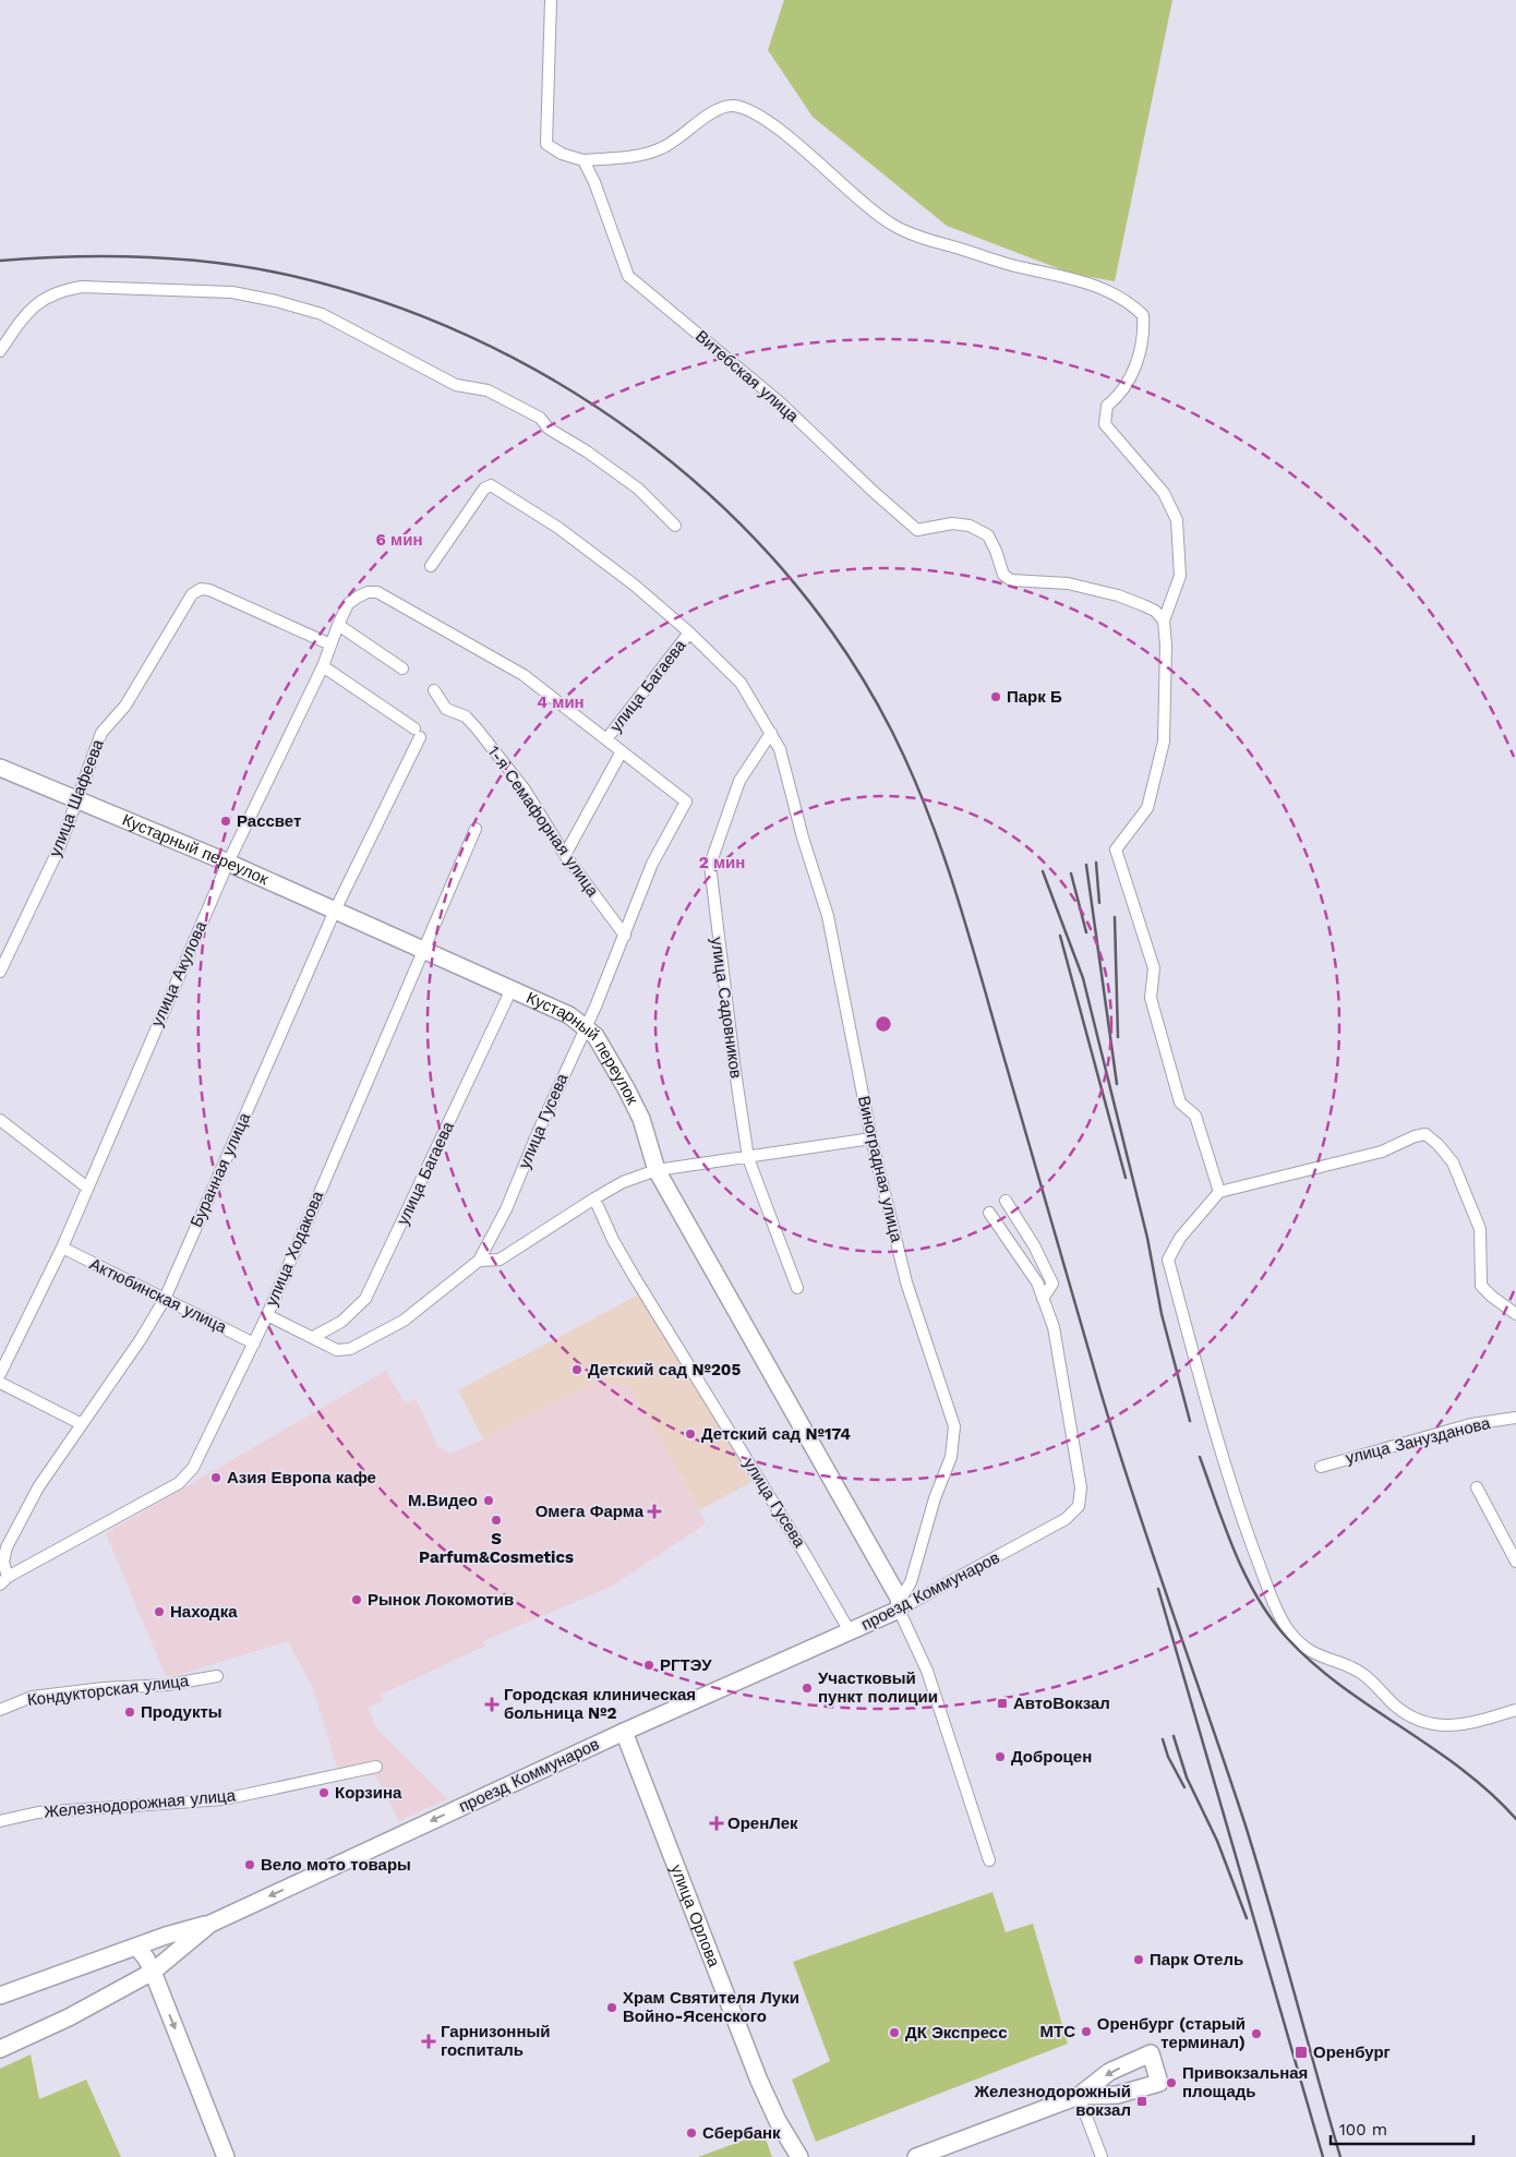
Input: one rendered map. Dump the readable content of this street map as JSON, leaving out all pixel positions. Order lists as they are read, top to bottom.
{
  "streets": {
    "street": [
      "Витебская улица",
      "улица Багаева",
      "улица Шафеева",
      "1-я Семафорная улица",
      "Кустарный переулок",
      "улица Акулова",
      "улица Садовников",
      "улица Гусева",
      "Виноградная улица",
      "Буранная улица",
      "улица Ходакова",
      "Актюбинская улица",
      "улица Занузданова",
      "проезд Коммунаров",
      "Кондукторская улица",
      "Железнодорожная улица",
      "улица Орлова"
    ]
  },
  "crossings": [
    ["улица Багаева", "1-я Семафорная улица"],
    ["улица Багаева", "Кустарный переулок"],
    ["улица Багаева", "улица Акулова"],
    ["улица Багаева", "улица Гусева"],
    ["улица Багаева", "Виноградная улица"],
    ["улица Шафеева", "Кустарный переулок"],
    ["улица Шафеева", "улица Акулова"],
    ["1-я Семафорная улица", "улица Гусева"],
    ["Кустарный переулок", "улица Акулова"],
    ["Кустарный переулок", "улица Гусева"],
    ["Кустарный переулок", "Виноградная улица"],
    ["Кустарный переулок", "Буранная улица"],
    ["Кустарный переулок", "улица Ходакова"],
    ["Кустарный переулок", "проезд Коммунаров"],
    ["улица Акулова", "Буранная улица"],
    ["улица Акулова", "Актюбинская улица"],
    ["улица Садовников", "Виноградная улица"],
    ["улица Гусева", "проезд Коммунаров"],
    ["Виноградная улица", "проезд Коммунаров"],
    ["Буранная улица", "улица Ходакова"],
    ["Буранная улица", "Актюбинская улица"],
    ["улица Ходакова", "Актюбинская улица"],
    ["проезд Коммунаров", "улица Орлова"]
  ],
  "places": {
    "other": [
      "Парк Б",
      "Рассвет",
      "Детский сад №205",
      "Детский сад №174",
      "Азия Европа кафе",
      "М.Видео",
      "S Parfum&Cosmetics",
      "Рынок Локомотив",
      "Находка",
      "РГТЭУ",
      "Участковый пункт полиции",
      "Продукты",
      "Доброцен",
      "Корзина",
      "Вело мото товары",
      "Парк Отель",
      "Храм Святителя Луки Войно-Ясенского",
      "МТС",
      "ДК Экспресс",
      "Оренбург (старый терминал)",
      "Привокзальная площадь",
      "Сбербанк"
    ],
    "health": [
      "Омега Фарма",
      "Городская клиническая больница №2",
      "ОренЛек",
      "Гарнизонный госпиталь"
    ],
    "transit": ["АвтоВокзал", "Оренбург", "Железнодорожный вокзал"]
  },
  "scale_bar": "100 m",
  "rings": ["6 мин", "4 мин", "2 мин"]
}
